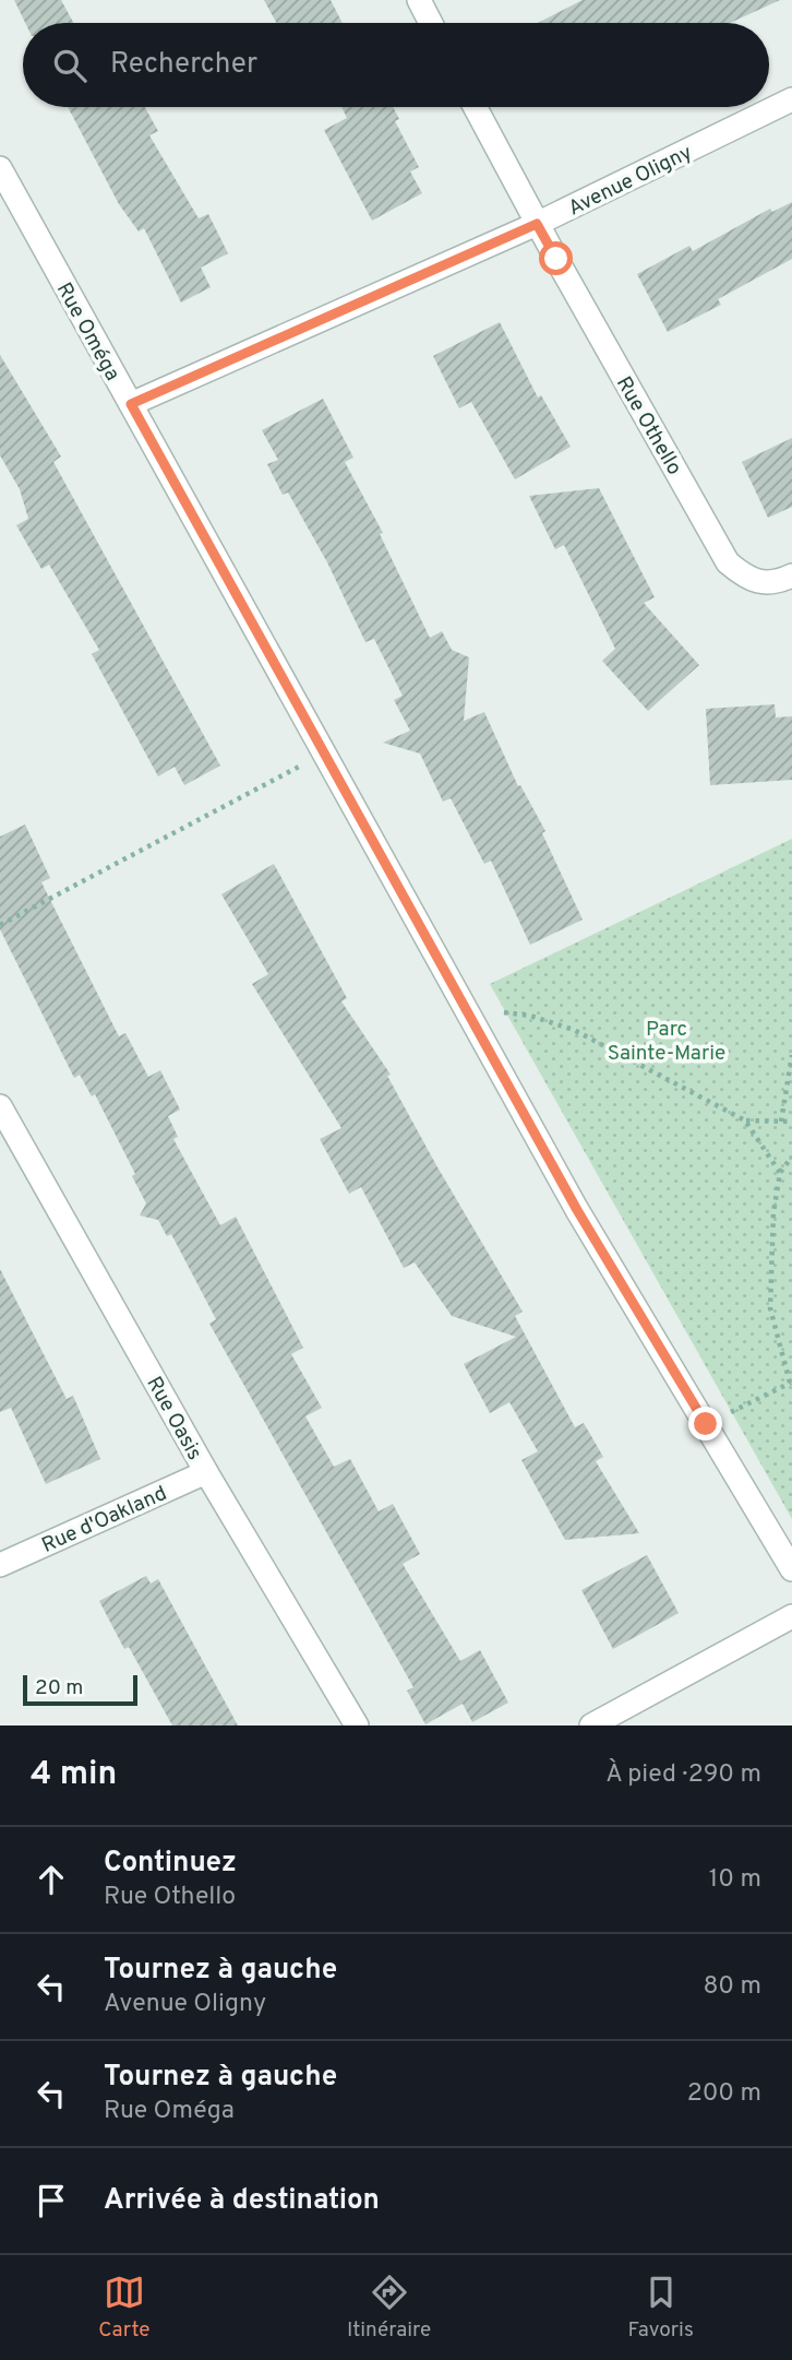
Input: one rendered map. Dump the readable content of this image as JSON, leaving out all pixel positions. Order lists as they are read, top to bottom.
{
  "streets": {
    "street": [
      "Avenue Oligny",
      "Rue Oméga",
      "Rue Othello",
      "Rue Oasis",
      "Rue d'Oakland"
    ]
  },
  "crossings": [
    ["Avenue Oligny", "Rue Oméga"],
    ["Avenue Oligny", "Rue Othello"],
    ["Rue Oasis", "Rue d'Oakland"]
  ],
  "parks": ["Parc Sainte-Marie"],
  "scale_bar": "20 m",
  "page": {
    "search": "Rechercher",
    "scale": "20 m",
    "heading": ["4 min", "À pied · 290 m"],
    "list": [
      ["Continuez", "Rue Othello", "10 m"],
      ["Tournez à gauche", "Avenue Oligny", "80 m"],
      ["Tournez à gauche", "Rue Oméga", "200 m"],
      "Arrivée à destination"
    ],
    "nav": ["Carte", "Itinéraire", "Favoris"]
  }
}
